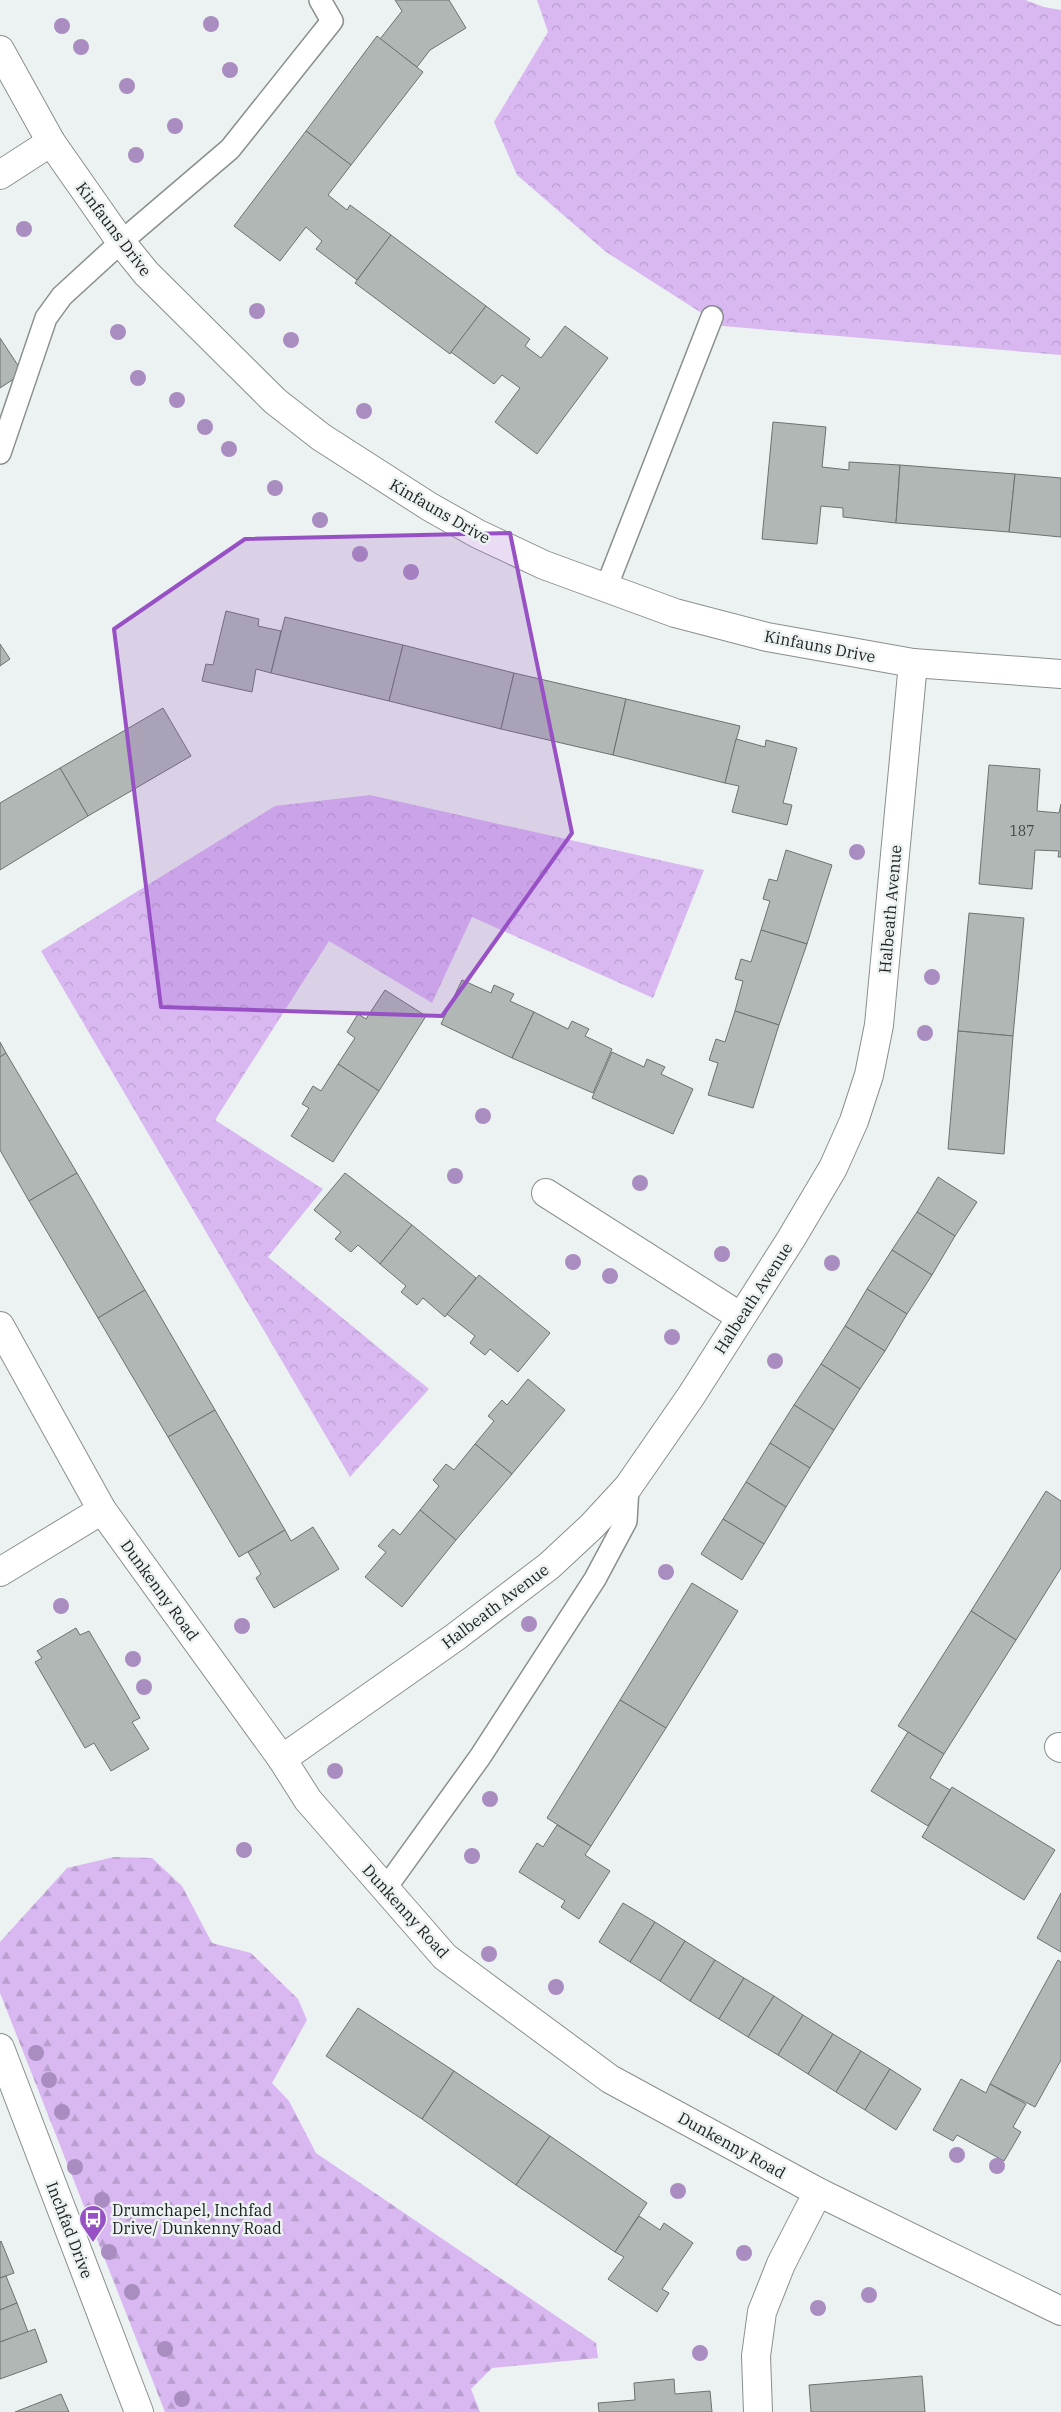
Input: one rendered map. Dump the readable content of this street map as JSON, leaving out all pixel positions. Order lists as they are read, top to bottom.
{
  "streets": {
    "street": [
      "Kinfauns Drive",
      "Halbeath Avenue",
      "Dunkenny Road",
      "Inchfad Drive"
    ]
  },
  "crossings": [
    ["Kinfauns Drive", "Halbeath Avenue"],
    ["Halbeath Avenue", "Dunkenny Road"]
  ],
  "places": {
    "bus stop": ["Drumchapel, Inchfad Drive/ Dunkenny Road"]
  },
  "house_numbers": ["187"]
}
